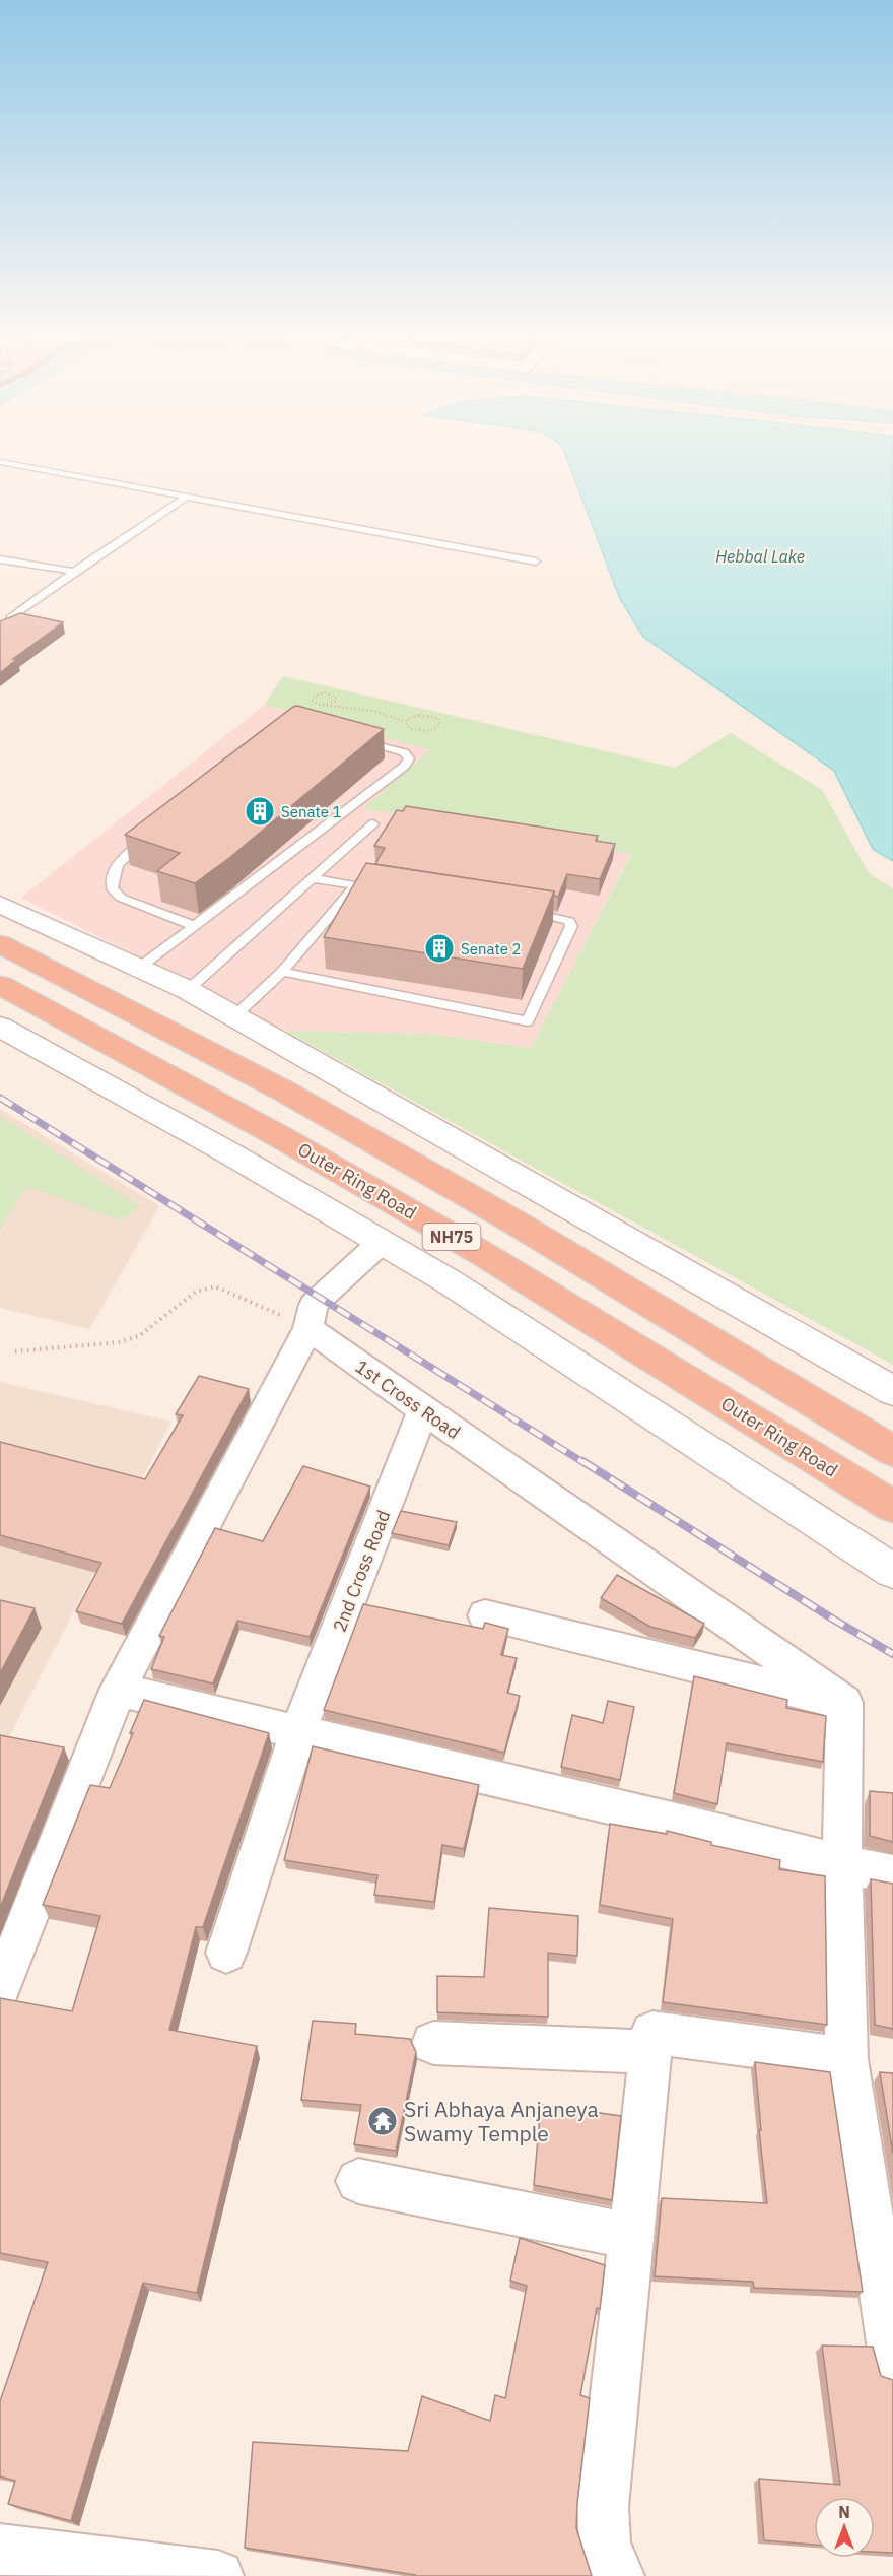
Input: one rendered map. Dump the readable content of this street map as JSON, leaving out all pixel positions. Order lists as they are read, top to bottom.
{
  "streets": {
    "highway": ["Outer Ring Road", "NH75"],
    "street": ["1st Cross Road", "2nd Cross Road"]
  },
  "crossings": [
    ["1st Cross Road", "2nd Cross Road"]
  ],
  "water": ["Hebbal Lake"],
  "places": {
    "building": ["Senate 1", "Senate 2"],
    "temple": ["Sri Abhaya Anjaneya Swamy Temple"]
  },
  "north": "top"
}
